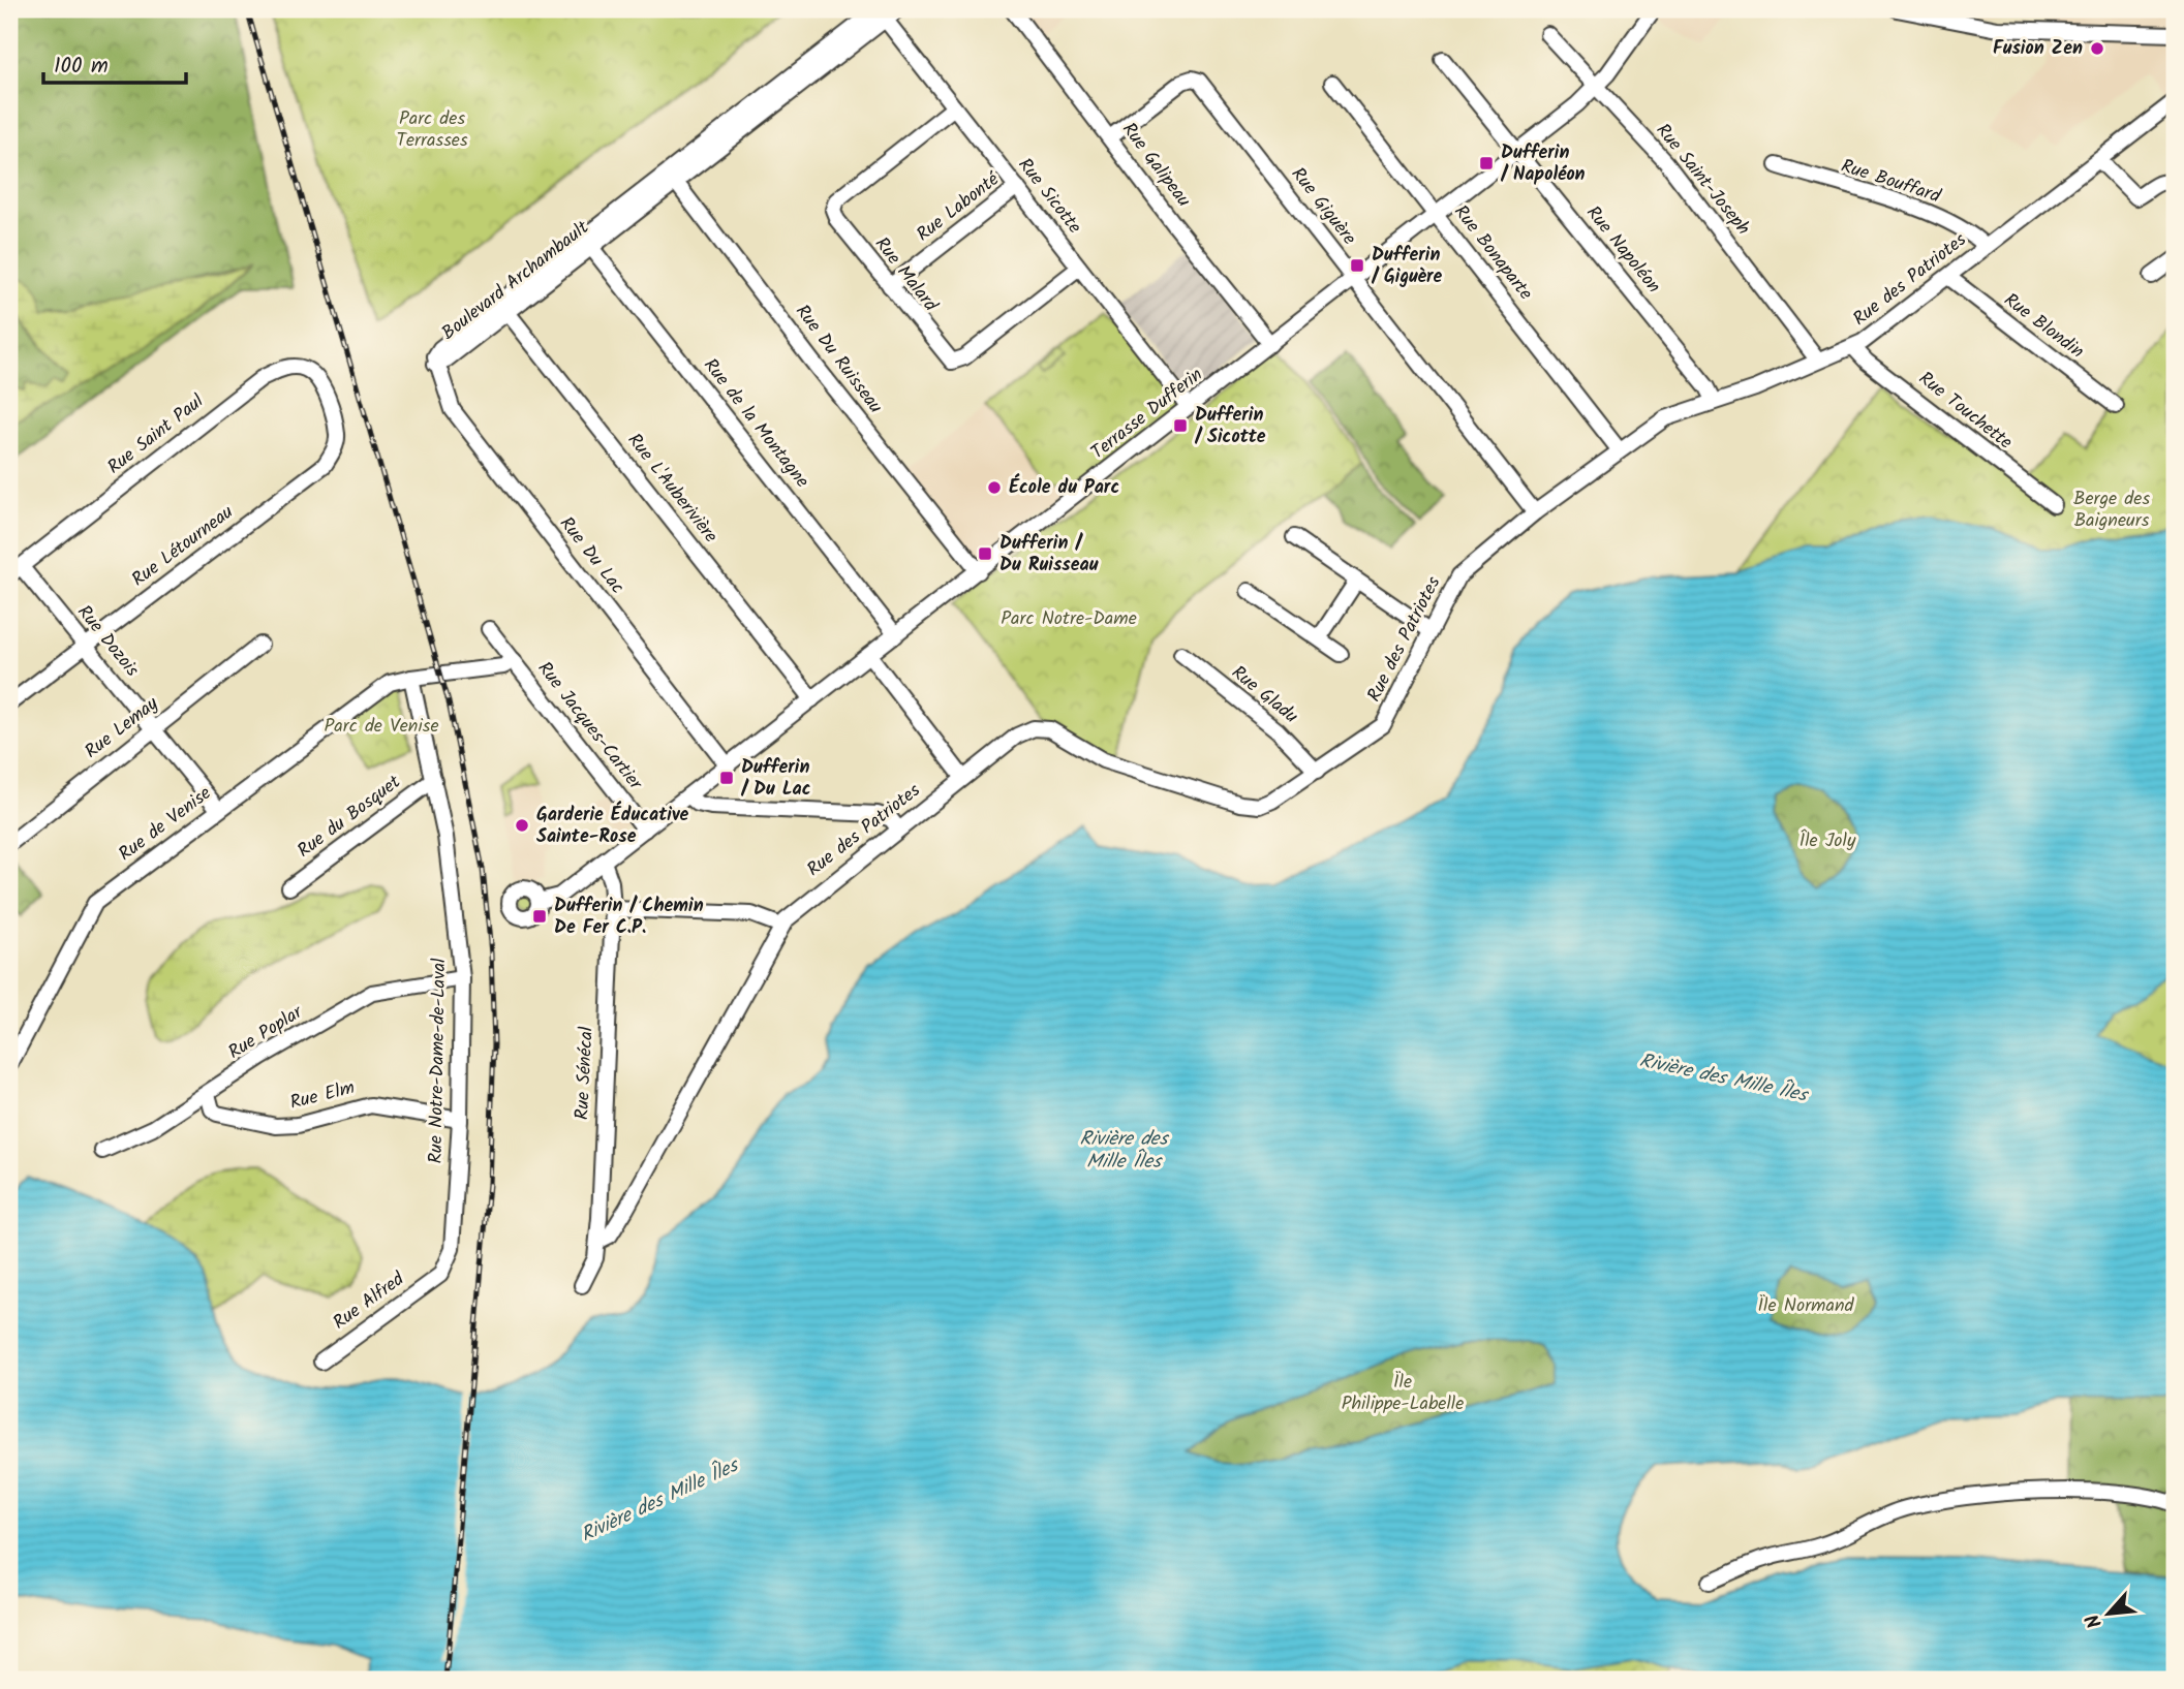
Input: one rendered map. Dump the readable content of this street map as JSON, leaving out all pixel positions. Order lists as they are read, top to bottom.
{
  "streets": {
    "street": [
      "Rue Galipeau",
      "Rue Saint-Joseph",
      "Rue Bouffard",
      "Rue Sicotte",
      "Rue Giguère",
      "Rue Labonté",
      "Rue Napoléon",
      "Rue Bonaparte",
      "Rue Malard",
      "Rue des Patriotes",
      "Boulevard Archambault",
      "Rue Blondin",
      "Rue Du Ruisseau",
      "Rue Touchette",
      "Terrasse Dufferin",
      "Rue de la Montagne",
      "Rue Saint Paul",
      "Rue L'Auberivière",
      "Rue Létourneau",
      "Rue Du Lac",
      "Rue Dozois",
      "Rue Gladu",
      "Rue Jacques-Cartier",
      "Rue Lemay",
      "Rue du Bosquet",
      "Rue de Venise",
      "Rue Poplar",
      "Rue Notre-Dame-de-Laval",
      "Rue Sénécal",
      "Rue Elm",
      "Rue Alfred"
    ]
  },
  "crossings": [
    ["Rue Galipeau", "Rue Giguère"],
    ["Rue Galipeau", "Terrasse Dufferin"],
    ["Rue Saint-Joseph", "Rue des Patriotes"],
    ["Rue Saint-Joseph", "Terrasse Dufferin"],
    ["Rue Bouffard", "Rue des Patriotes"],
    ["Rue Sicotte", "Rue Labonté"],
    ["Rue Sicotte", "Rue Malard"],
    ["Rue Sicotte", "Boulevard Archambault"],
    ["Rue Sicotte", "Terrasse Dufferin"],
    ["Rue Giguère", "Rue des Patriotes"],
    ["Rue Giguère", "Terrasse Dufferin"],
    ["Rue Labonté", "Rue Malard"],
    ["Rue Napoléon", "Rue des Patriotes"],
    ["Rue Napoléon", "Terrasse Dufferin"],
    ["Rue Bonaparte", "Rue des Patriotes"],
    ["Rue Bonaparte", "Terrasse Dufferin"],
    ["Rue des Patriotes", "Rue Blondin"],
    ["Rue des Patriotes", "Rue Touchette"],
    ["Rue des Patriotes", "Rue Gladu"],
    ["Rue des Patriotes", "Rue Sénécal"],
    ["Boulevard Archambault", "Rue Du Ruisseau"],
    ["Boulevard Archambault", "Rue de la Montagne"],
    ["Boulevard Archambault", "Rue L'Auberivière"],
    ["Boulevard Archambault", "Rue Du Lac"],
    ["Rue Du Ruisseau", "Terrasse Dufferin"],
    ["Terrasse Dufferin", "Rue de la Montagne"],
    ["Terrasse Dufferin", "Rue L'Auberivière"],
    ["Terrasse Dufferin", "Rue Du Lac"],
    ["Terrasse Dufferin", "Rue Jacques-Cartier"],
    ["Terrasse Dufferin", "Rue Sénécal"],
    ["Rue Saint Paul", "Rue Létourneau"],
    ["Rue Saint Paul", "Rue Dozois"],
    ["Rue Létourneau", "Rue Dozois"],
    ["Rue Dozois", "Rue Lemay"],
    ["Rue Dozois", "Rue de Venise"],
    ["Rue Jacques-Cartier", "Rue de Venise"],
    ["Rue Jacques-Cartier", "Rue Notre-Dame-de-Laval"],
    ["Rue du Bosquet", "Rue Notre-Dame-de-Laval"],
    ["Rue de Venise", "Rue Notre-Dame-de-Laval"],
    ["Rue Poplar", "Rue Notre-Dame-de-Laval"],
    ["Rue Poplar", "Rue Elm"],
    ["Rue Notre-Dame-de-Laval", "Rue Elm"],
    ["Rue Notre-Dame-de-Laval", "Rue Alfred"]
  ],
  "water": ["Rivière des Mille Îles"],
  "parks": [
    "Parc des Terrasses",
    "Berge des Baigneurs",
    "Parc Notre-Dame",
    "Parc de Venise",
    "Île Joly",
    "Ïle Normand",
    "Ïle Philippe-Labelle"
  ],
  "places": {
    "other": ["Fusion Zen", "École du Parc", "Garderie Éducative Sainte-Rose"],
    "transit": [
      "Dufferin / Napoléon",
      "Dufferin / Giguère",
      "Dufferin / Sicotte",
      "Dufferin / Du Ruisseau",
      "Dufferin / Du Lac",
      "Dufferin / Chemin De Fer C.P."
    ]
  },
  "scale_bar": "100 m",
  "north": "bottom left"
}
